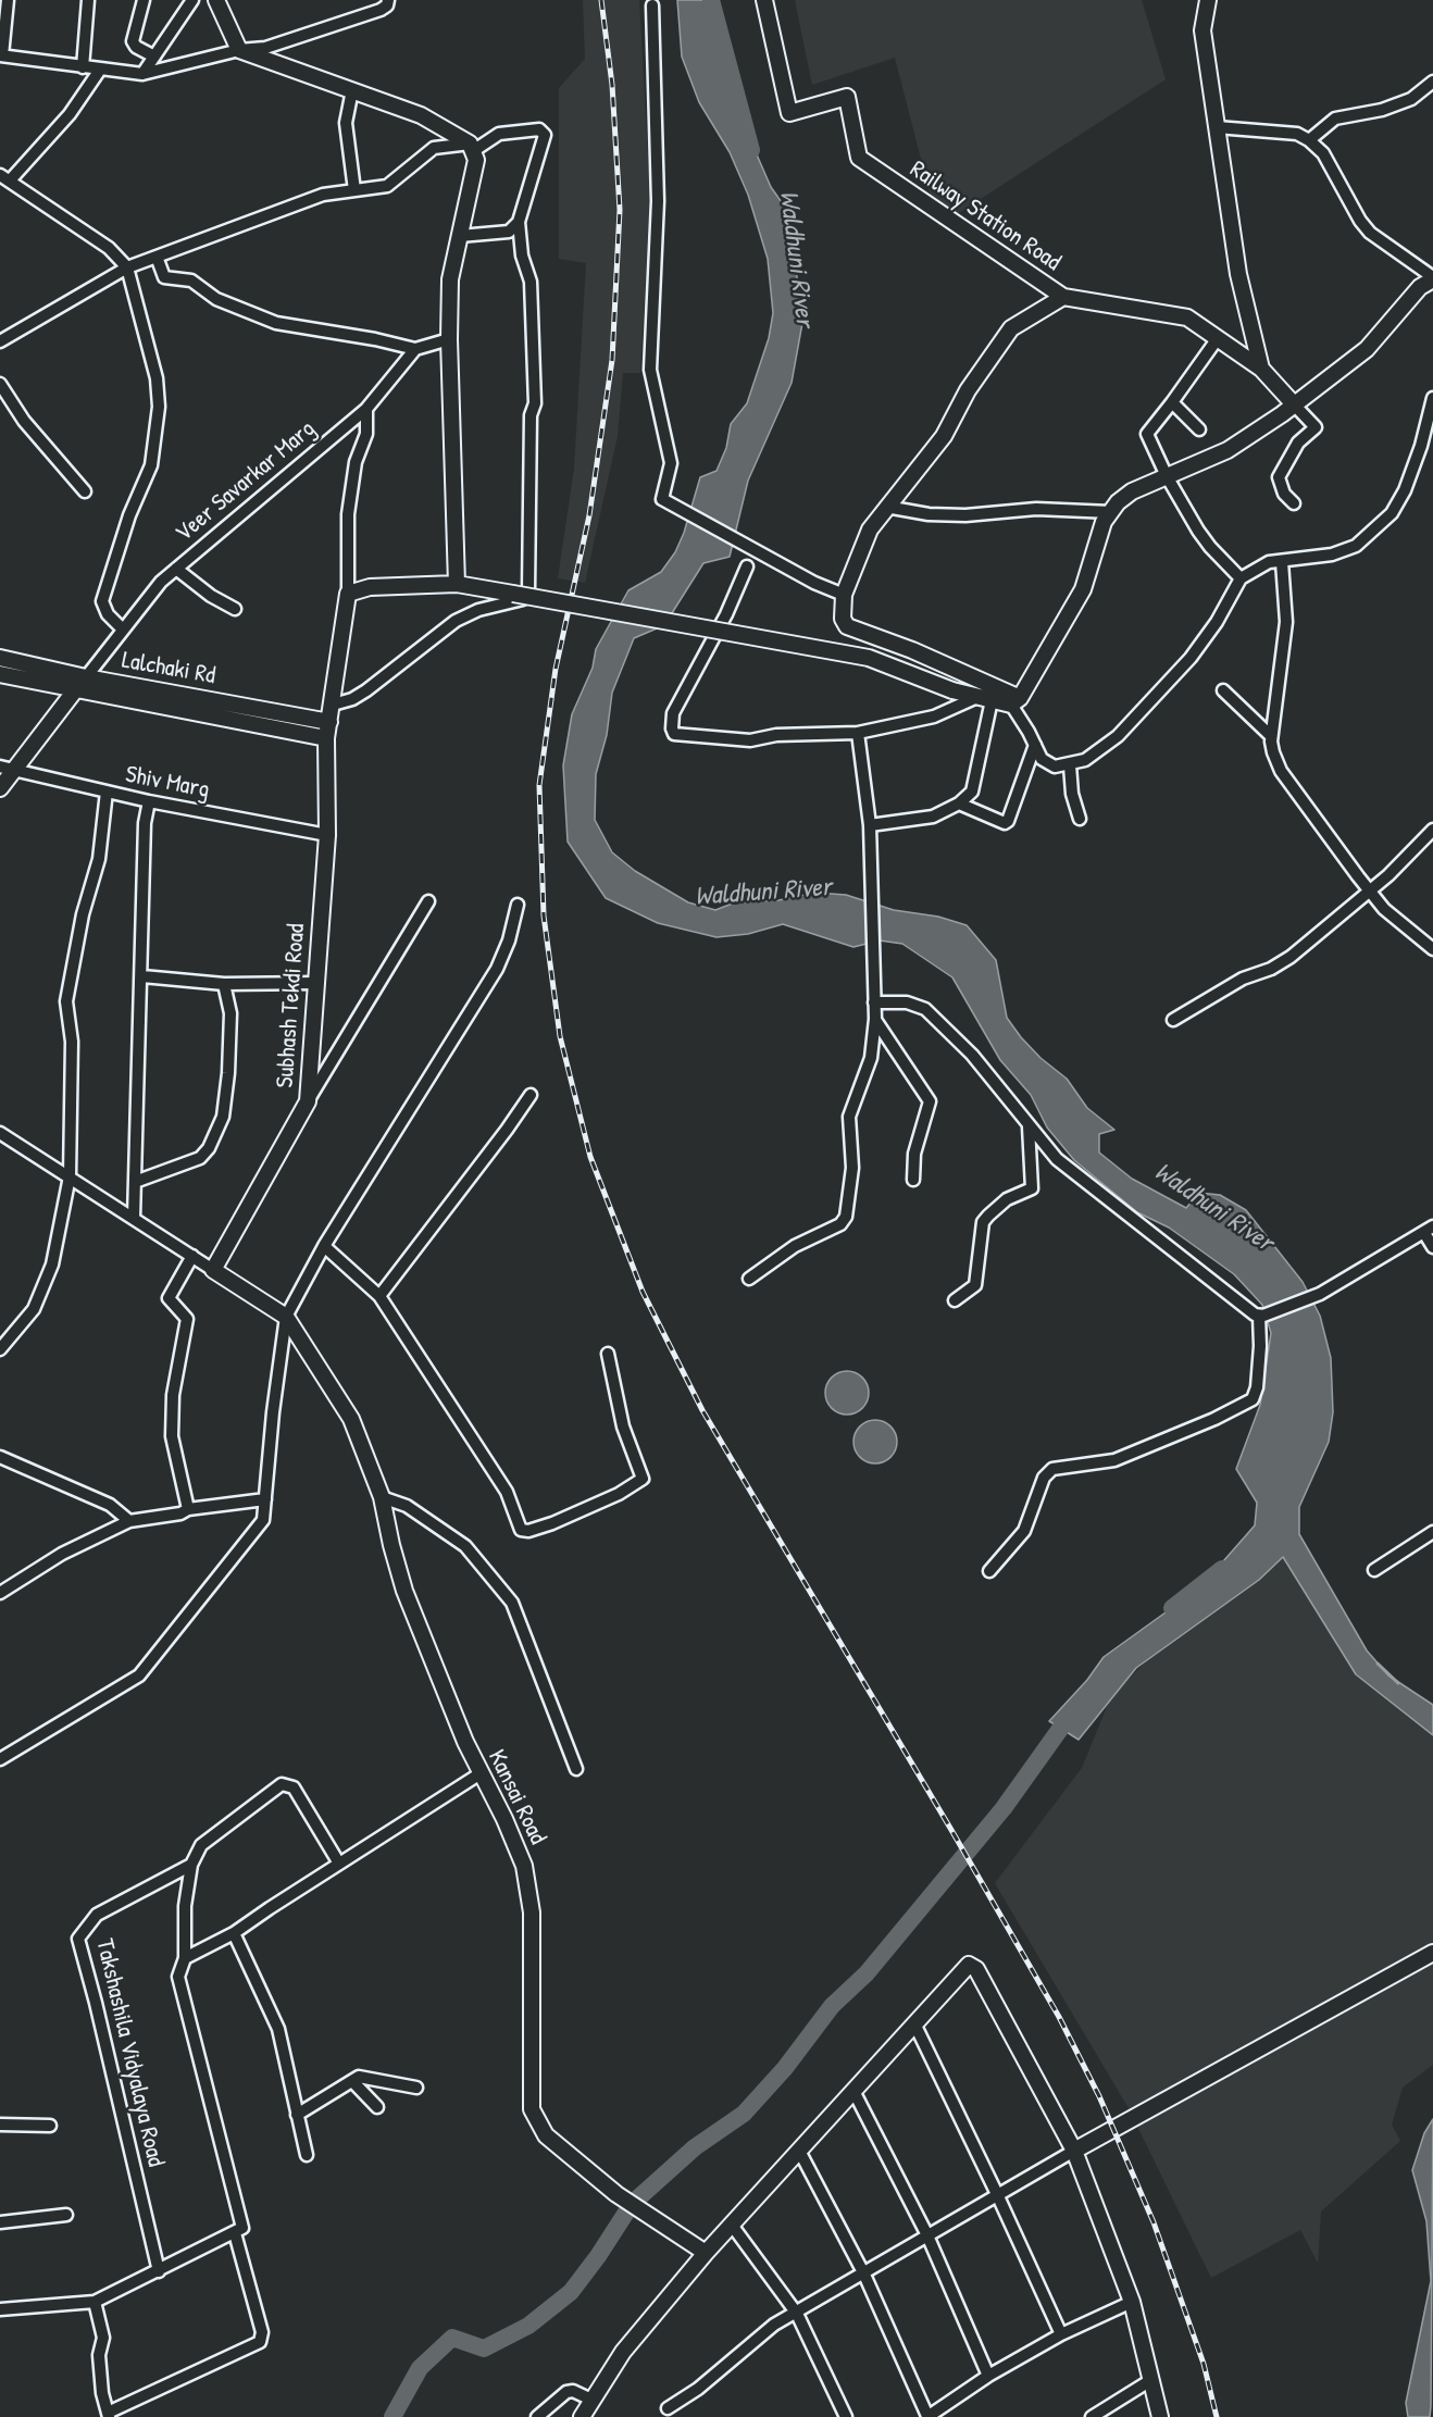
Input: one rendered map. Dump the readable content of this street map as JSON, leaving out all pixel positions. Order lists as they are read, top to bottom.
{
  "streets": {
    "street": [
      "Railway Station Road",
      "Veer Savarkar Marg",
      "Lalchaki Rd",
      "Shiv Marg",
      "Subhash Tekdi Road",
      "Kansai Road",
      "Takshashila Vidyalaya Road"
    ]
  },
  "crossings": [
    ["Veer Savarkar Marg", "Lalchaki Rd"],
    ["Lalchaki Rd", "Subhash Tekdi Road"],
    ["Shiv Marg", "Subhash Tekdi Road"]
  ],
  "water": ["Waldhuni River"]
}
